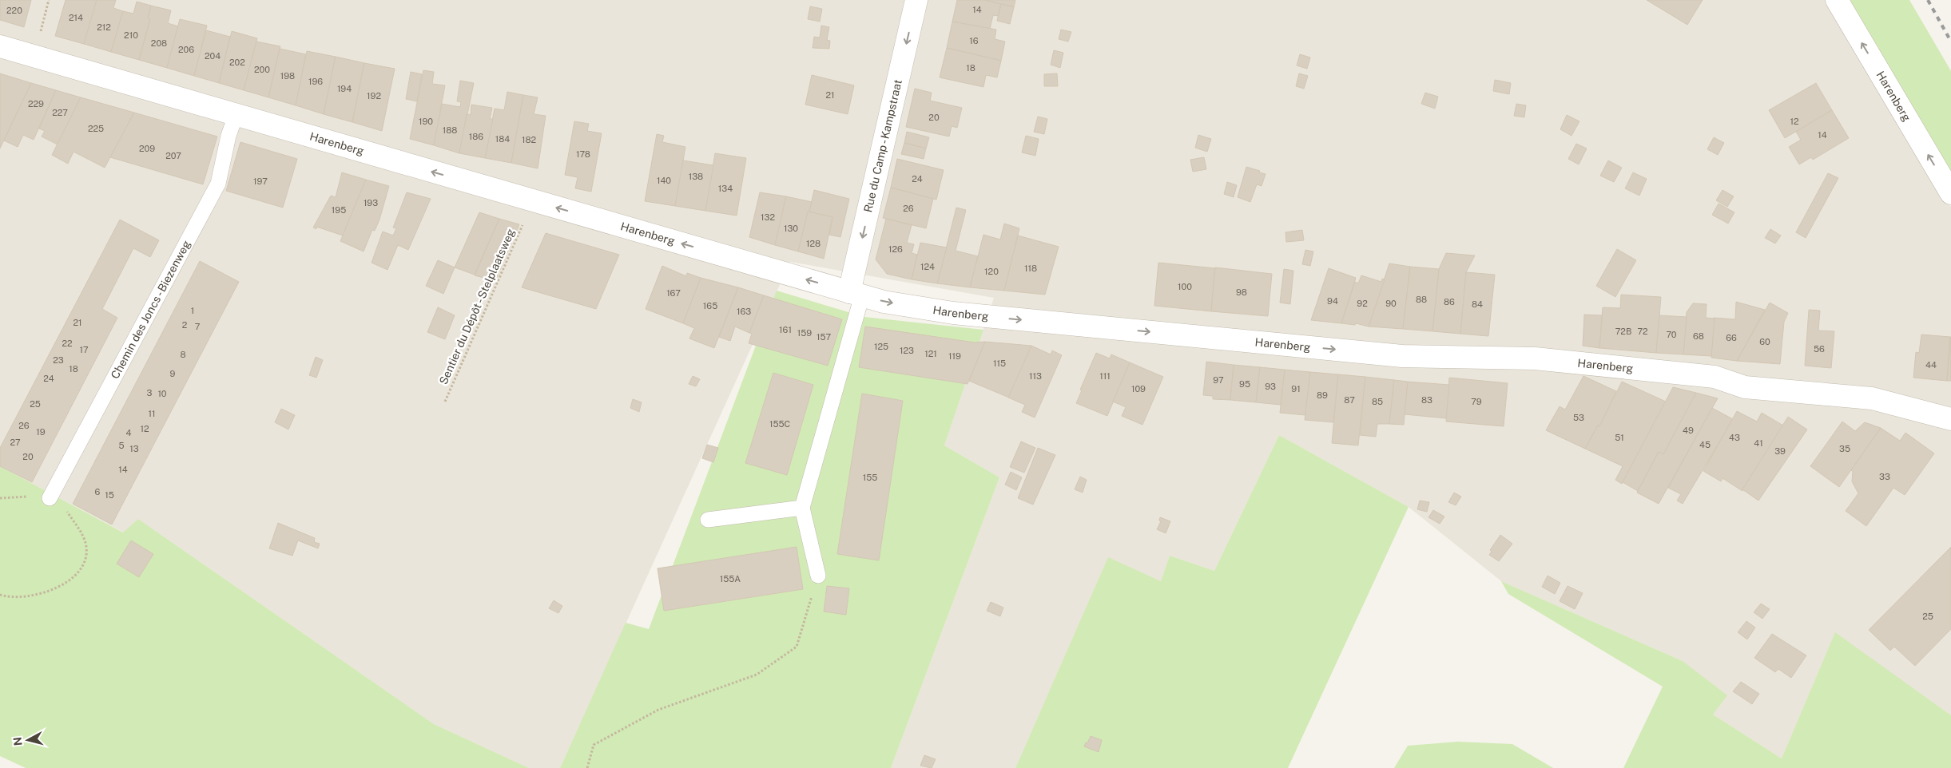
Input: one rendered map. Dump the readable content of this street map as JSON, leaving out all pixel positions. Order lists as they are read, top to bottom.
{
  "streets": {
    "street": ["Harenberg", "Rue du Camp - Kampstraat"],
    "lane": ["Chemin des Joncs - Biezenweg"],
    "path": ["Sentier du Dépôt - Stelplaatsweg"]
  },
  "crossings": [
    ["Harenberg", "Rue du Camp - Kampstraat"],
    ["Harenberg", "Chemin des Joncs - Biezenweg"]
  ],
  "one_way": ["Rue du Camp - Kampstraat"],
  "house_numbers": [
    "14",
    "220",
    "214",
    "212",
    "210",
    "16",
    "208",
    "206",
    "204",
    "202",
    "18",
    "200",
    "198",
    "196",
    "194",
    "21",
    "192",
    "229",
    "227",
    "20",
    "190",
    "12",
    "225",
    "188",
    "14",
    "186",
    "184",
    "182",
    "209",
    "178",
    "207",
    "138",
    "24",
    "140",
    "197",
    "134",
    "193",
    "26",
    "195",
    "132",
    "130",
    "128",
    "126",
    "124",
    "118",
    "120",
    "100",
    "98",
    "167",
    "88",
    "94",
    "86",
    "92",
    "90",
    "84",
    "165",
    "1",
    "163",
    "21",
    "2",
    "7",
    "161",
    "72B",
    "72",
    "159",
    "70",
    "68",
    "157",
    "66",
    "60",
    "22",
    "125",
    "56",
    "17",
    "123",
    "121",
    "8",
    "119",
    "23",
    "115",
    "44",
    "18",
    "9",
    "113",
    "111",
    "24",
    "97",
    "95",
    "93",
    "109",
    "91",
    "3",
    "10",
    "89",
    "87",
    "83",
    "85",
    "79",
    "25",
    "11",
    "53",
    "155C",
    "26",
    "12",
    "49",
    "19",
    "4",
    "51",
    "43",
    "27",
    "41",
    "45",
    "5",
    "13",
    "35",
    "39",
    "20",
    "14",
    "33",
    "155",
    "6",
    "15",
    "155A",
    "25"
  ],
  "north": "left"
}
